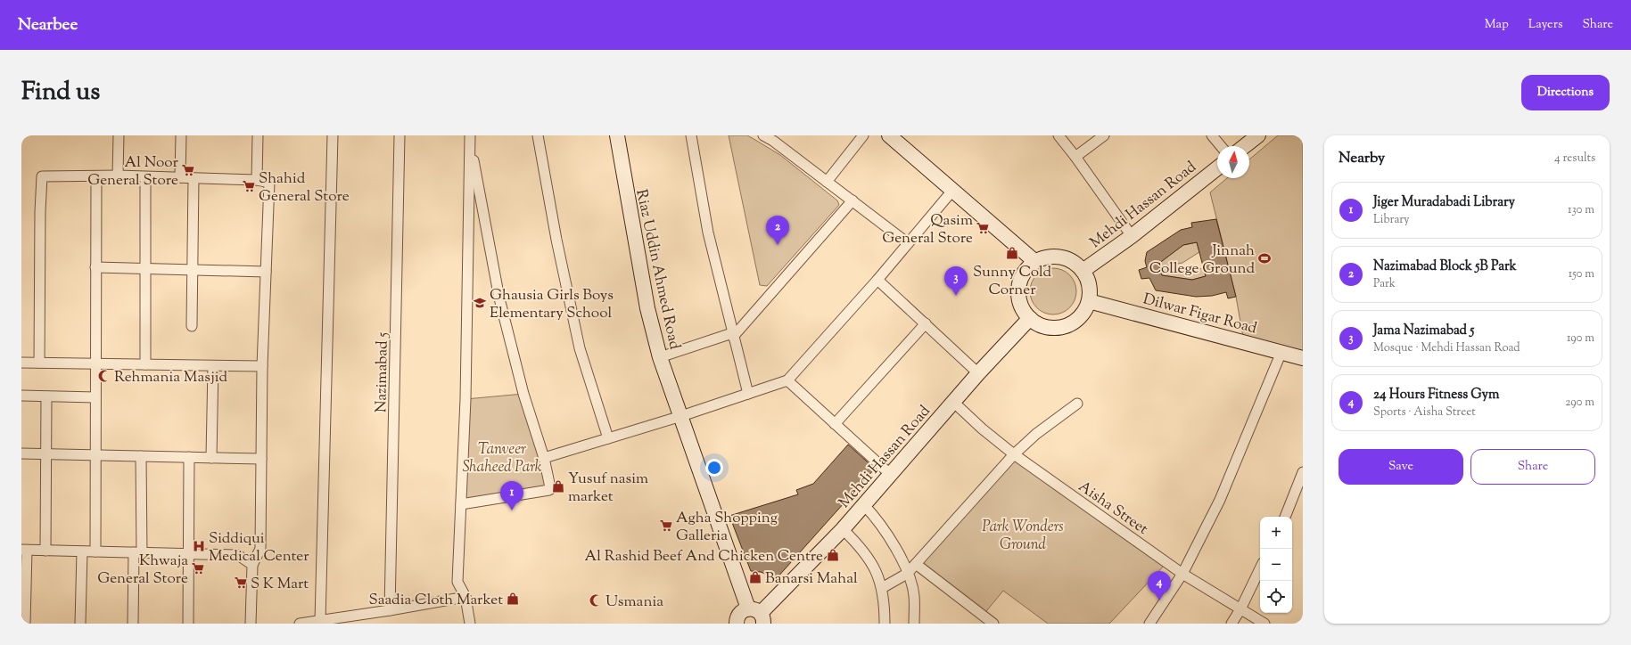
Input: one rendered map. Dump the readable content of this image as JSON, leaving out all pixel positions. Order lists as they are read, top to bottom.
{
  "streets": {
    "street": [
      "Mehdi Hassan Road",
      "Riaz Uddin Ahmed Road",
      "Dilwar Figar Road",
      "Nazimabad 5",
      "Aisha Street"
    ]
  },
  "crossings": [
    ["Mehdi Hassan Road", "Riaz Uddin Ahmed Road"],
    ["Mehdi Hassan Road", "Dilwar Figar Road"],
    ["Mehdi Hassan Road", "Aisha Street"]
  ],
  "parks": ["Tanveer Shaheed Park", "Park Wonders Ground"],
  "places": {
    "supermarket": [
      "Al Noor General Store",
      "Shahid General Store",
      "Qasim General Store",
      "Agha Shopping Galleria",
      "Khwaja General Store",
      "S K Mart"
    ],
    "shop": [
      "Sunny Cold Corner",
      "Yusuf nasim market",
      "Al Rashid Beef And Chicken Centre",
      "Banarsi Mahal",
      "Saadia Cloth Market"
    ],
    "sports": ["Jinnah College Ground"],
    "school or university": ["Ghausia Girls Boys Elementary School"],
    "mosque": ["Rehmania Masjid", "Usmania"],
    "hospital": ["Siddiqui Medical Center"]
  },
  "north": "top",
  "page": {
    "header": "Nearbee",
    "nav": ["Map", "Layers", "Share"],
    "title": "Find us",
    "buttons": [
      "Directions",
      ["Save", "Share"]
    ],
    "heading": ["Nearby", "4 results"],
    "list": [
      {
        "mark": "1",
        "name": "Jiger Muradabadi Library",
        "note": "Library",
        "value": "130 m"
      },
      {
        "mark": "2",
        "name": "Nazimabad Block 5B Park",
        "note": "Park",
        "value": "150 m"
      },
      {
        "mark": "3",
        "name": "Jama Nazimabad 5",
        "note": "Mosque · Mehdi Hassan Road",
        "value": "190 m"
      },
      {
        "mark": "4",
        "name": "24 Hours Fitness Gym",
        "note": "Sports · Aisha Street",
        "value": "290 m"
      }
    ],
    "pins": [
      "2",
      "3",
      "1",
      "4"
    ],
    "map_buttons": ["+", "−"]
  }
}
